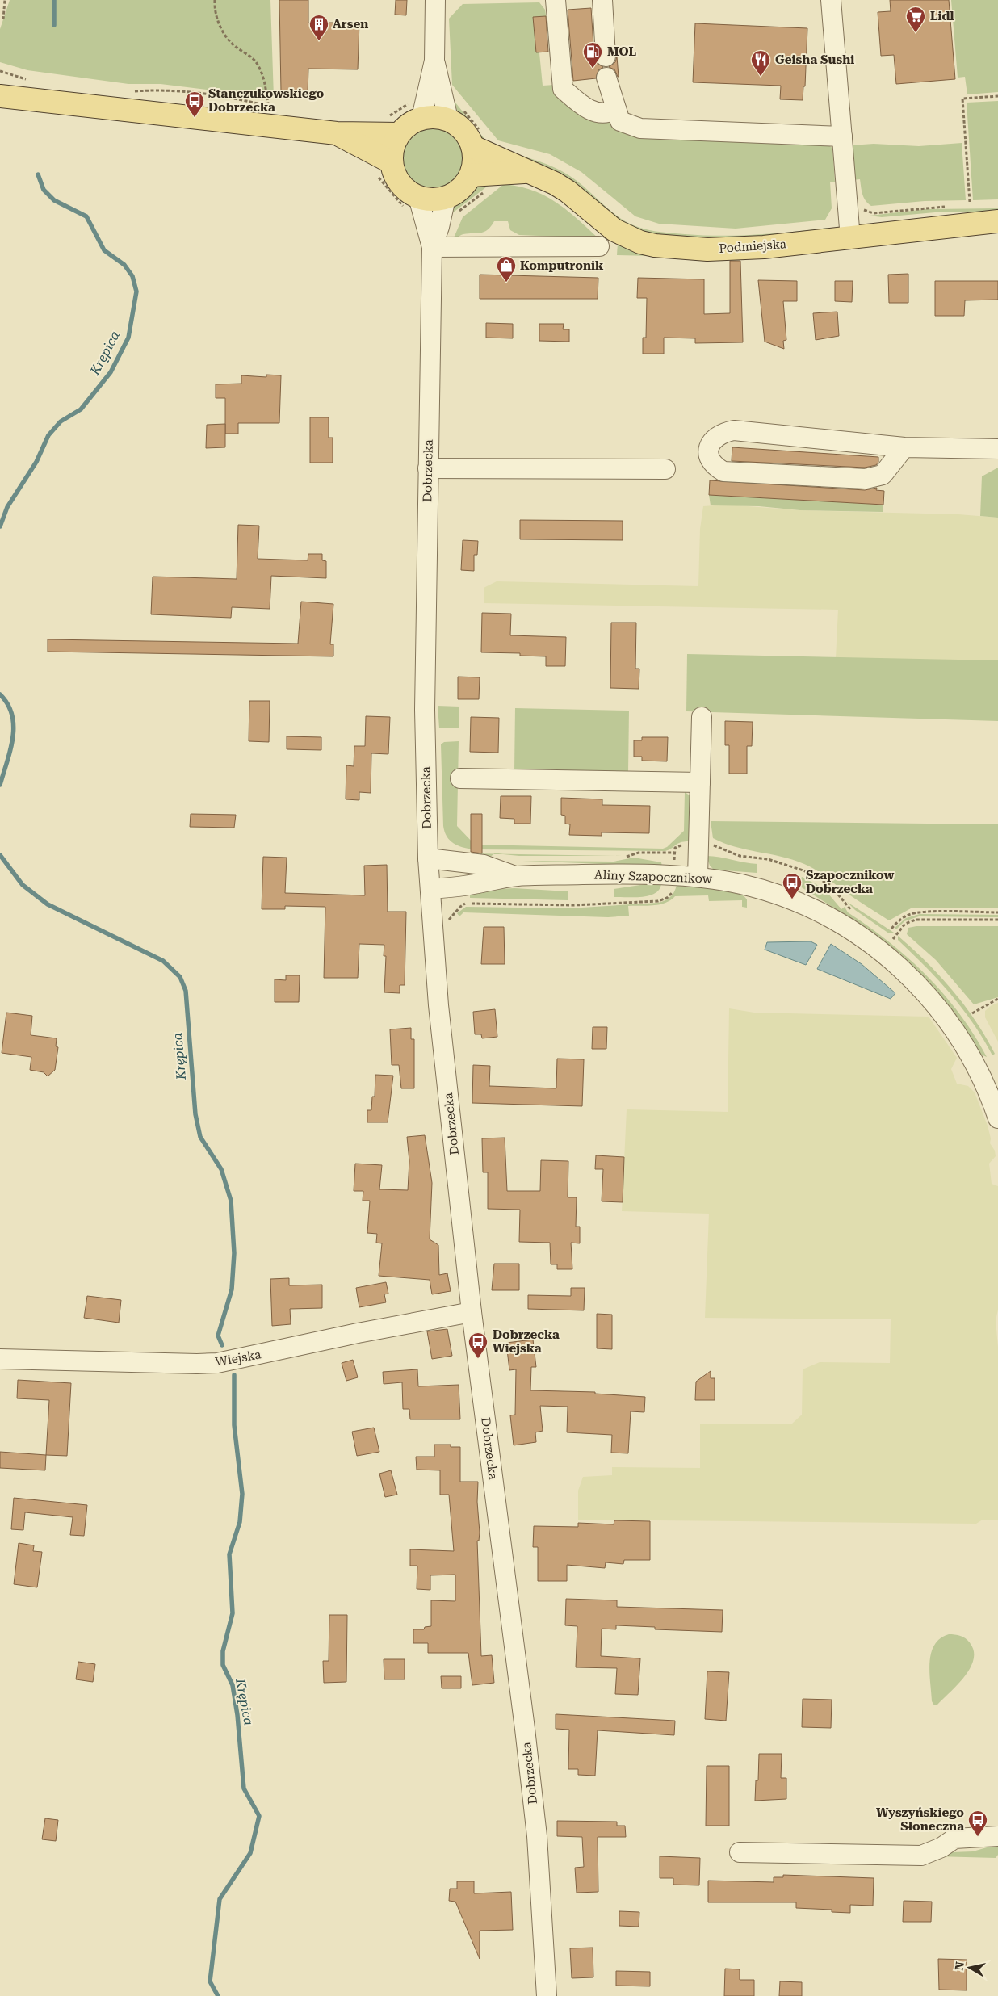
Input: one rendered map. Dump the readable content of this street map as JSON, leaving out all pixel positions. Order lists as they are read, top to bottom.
{
  "streets": {
    "main road": ["Podmiejska"],
    "street": ["Dobrzecka", "Aliny Szapocznikow", "Wiejska"]
  },
  "crossings": [
    ["Dobrzecka", "Aliny Szapocznikow"],
    ["Dobrzecka", "Wiejska"]
  ],
  "water": ["Krępica"],
  "places": {
    "supermarket": ["Lidl"],
    "building": ["Arsen"],
    "fuel station": ["MOL"],
    "restaurant": ["Geisha Sushi"],
    "bus stop": [
      "Stanczukowskiego Dobrzecka",
      "Szapocznikow Dobrzecka",
      "Dobrzecka Wiejska",
      "Wyszyńskiego Słoneczna"
    ],
    "shop": ["Komputronik"]
  },
  "north": "left"
}
